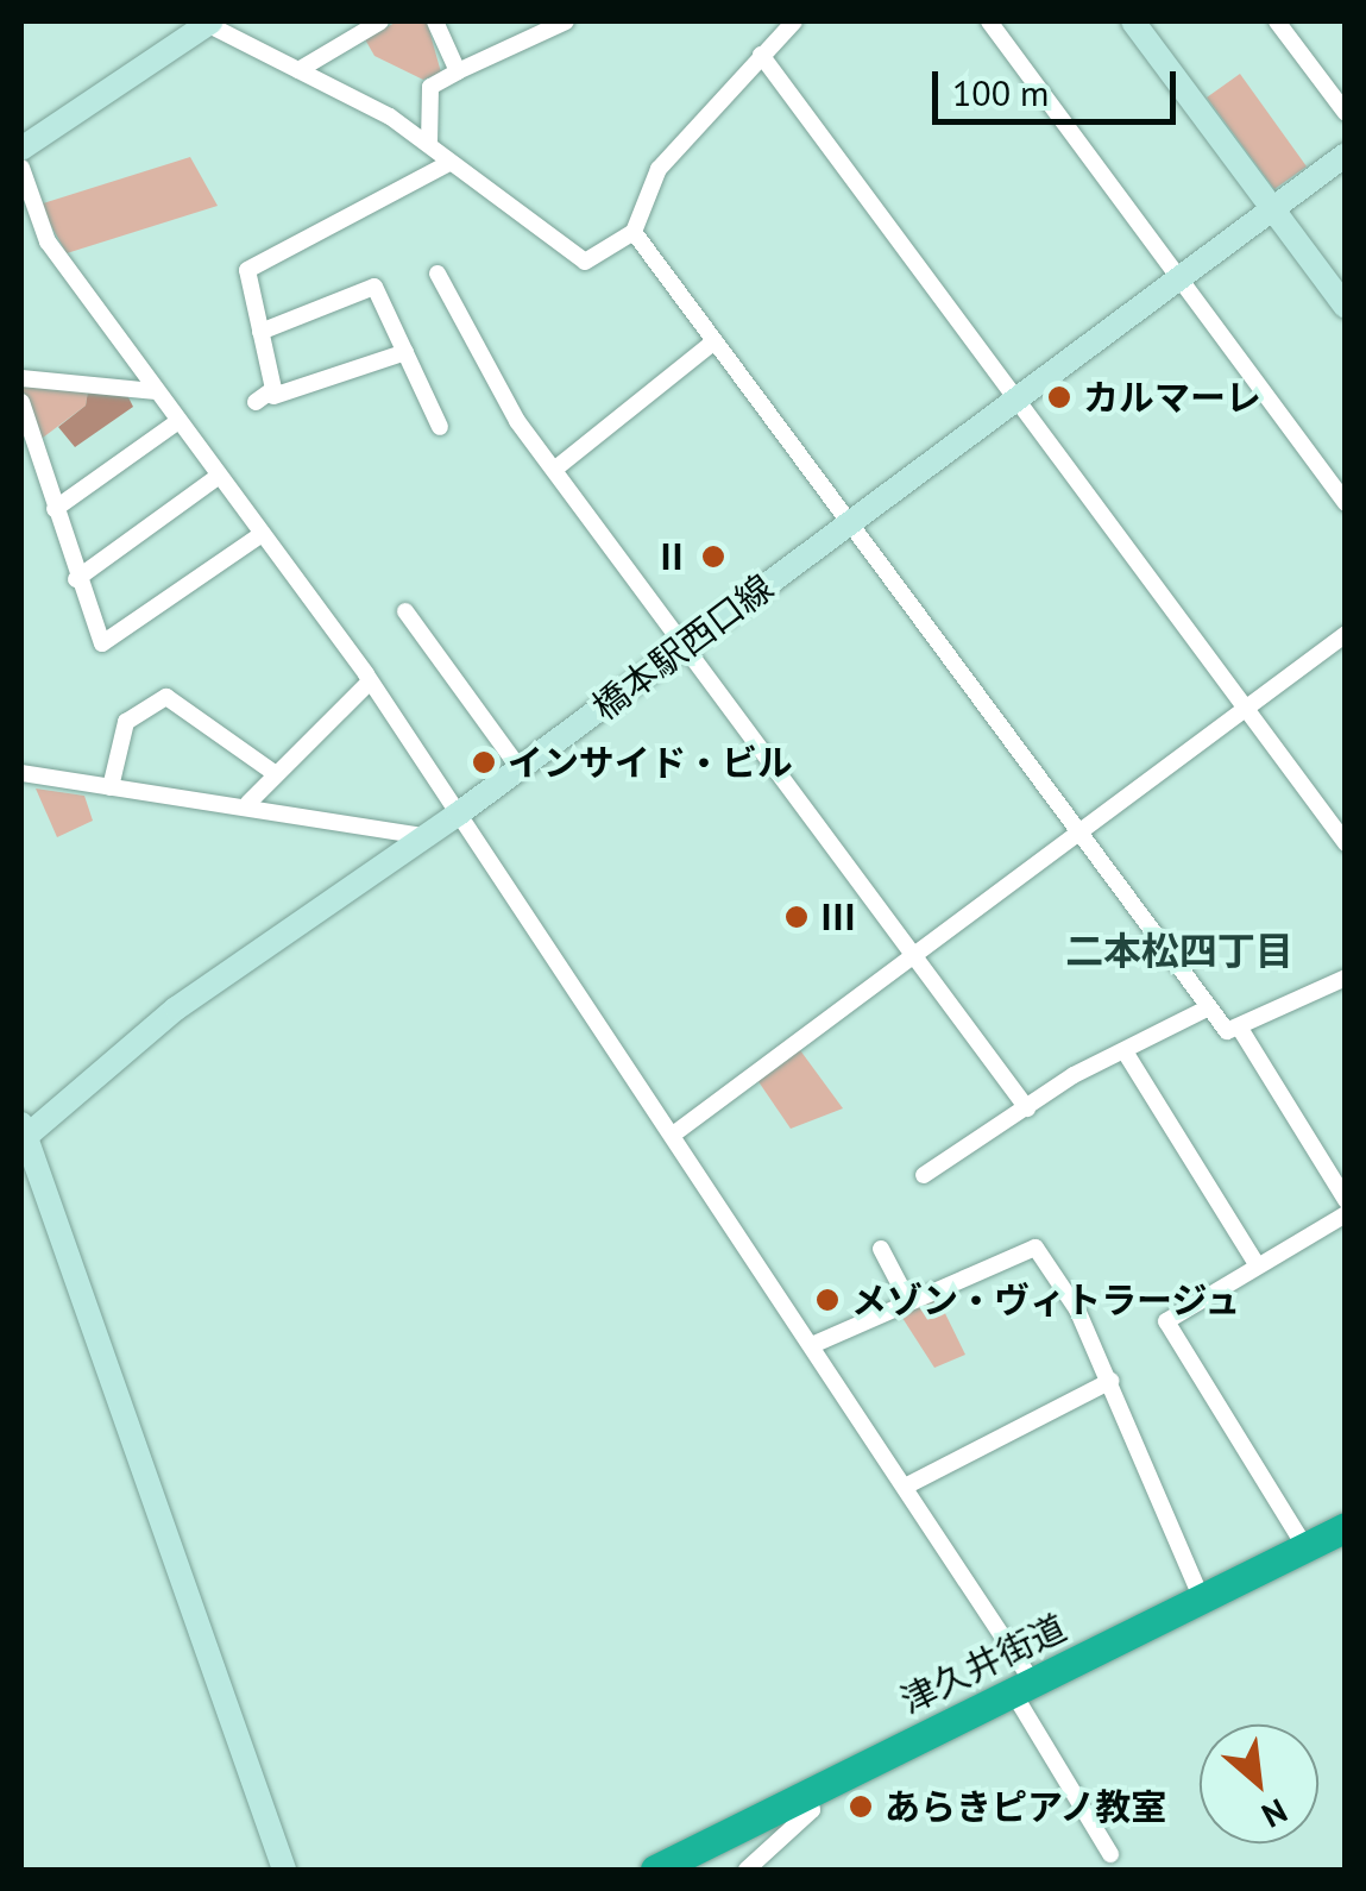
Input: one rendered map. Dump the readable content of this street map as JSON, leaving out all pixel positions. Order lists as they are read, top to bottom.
{
  "streets": {
    "highway": ["津久井街道"],
    "street": ["橋本駅西口線"]
  },
  "districts": ["二本松四丁目"],
  "places": [
    "カルマーレ",
    "Ⅱ",
    "インサイド・ビル",
    "Ⅲ",
    "メゾン・ヴィトラージュ",
    "あらきピアノ教室"
  ],
  "scale_bar": "100 m",
  "north": "bottom right"
}
